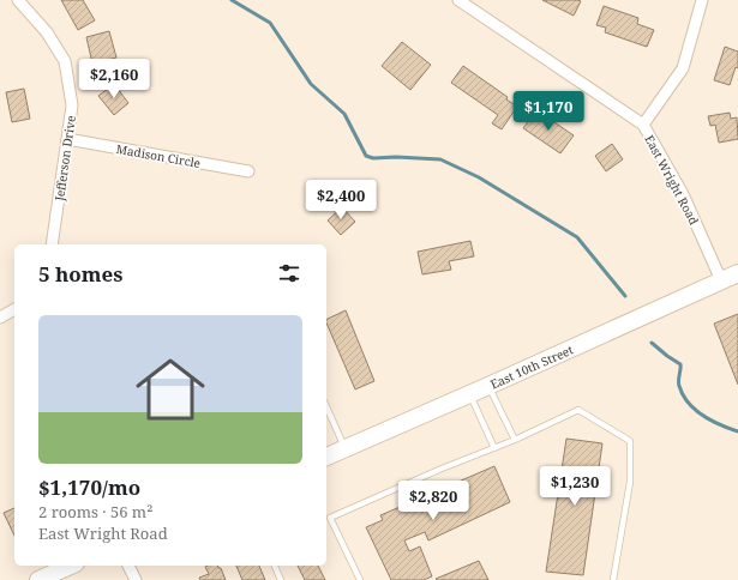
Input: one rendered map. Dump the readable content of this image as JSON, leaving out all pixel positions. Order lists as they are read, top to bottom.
{
  "streets": {
    "main road": ["East 10th Street"],
    "street": ["Madison Circle", "Jefferson Drive", "East Wright Road"]
  },
  "crossings": [
    ["Madison Circle", "Jefferson Drive"],
    ["East Wright Road", "East 10th Street"]
  ],
  "page": {
    "price": [
      "$2,160",
      "$1,170",
      "$2,400",
      "$1,230",
      "$2,820"
    ],
    "heading": "5 homes",
    "list": [
      {
        "name": "$1,170/mo",
        "note": "2 rooms · 56 m² · East Wright Road"
      }
    ]
  }
}
